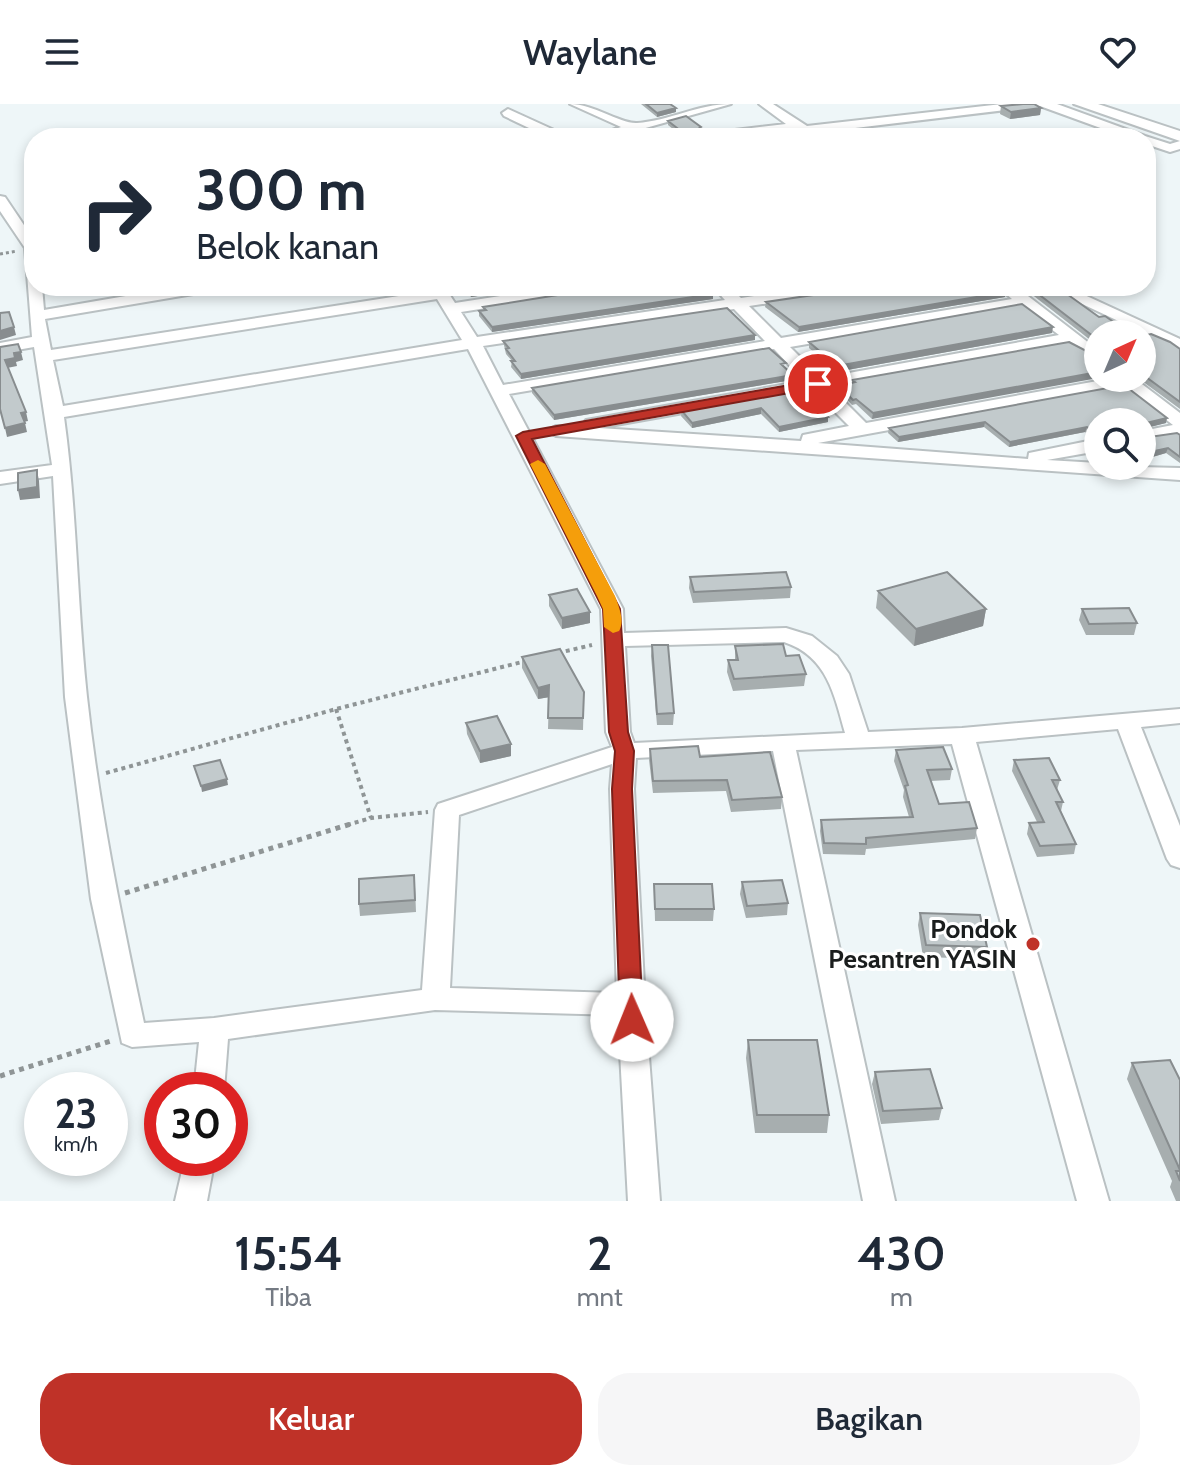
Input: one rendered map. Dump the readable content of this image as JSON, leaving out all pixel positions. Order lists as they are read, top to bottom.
{
  "places": ["Pondok Pesantren YASIN"],
  "north": "top right",
  "page": {
    "header": "Waylane",
    "turn": ["300 m", "Belok kanan"],
    "speed": "23 km/h",
    "limit": "30",
    "eta": [
      "15:54",
      "Tiba",
      "2",
      "mnt",
      "430",
      "m"
    ],
    "buttons": ["Keluar", "Bagikan"]
  }
}
